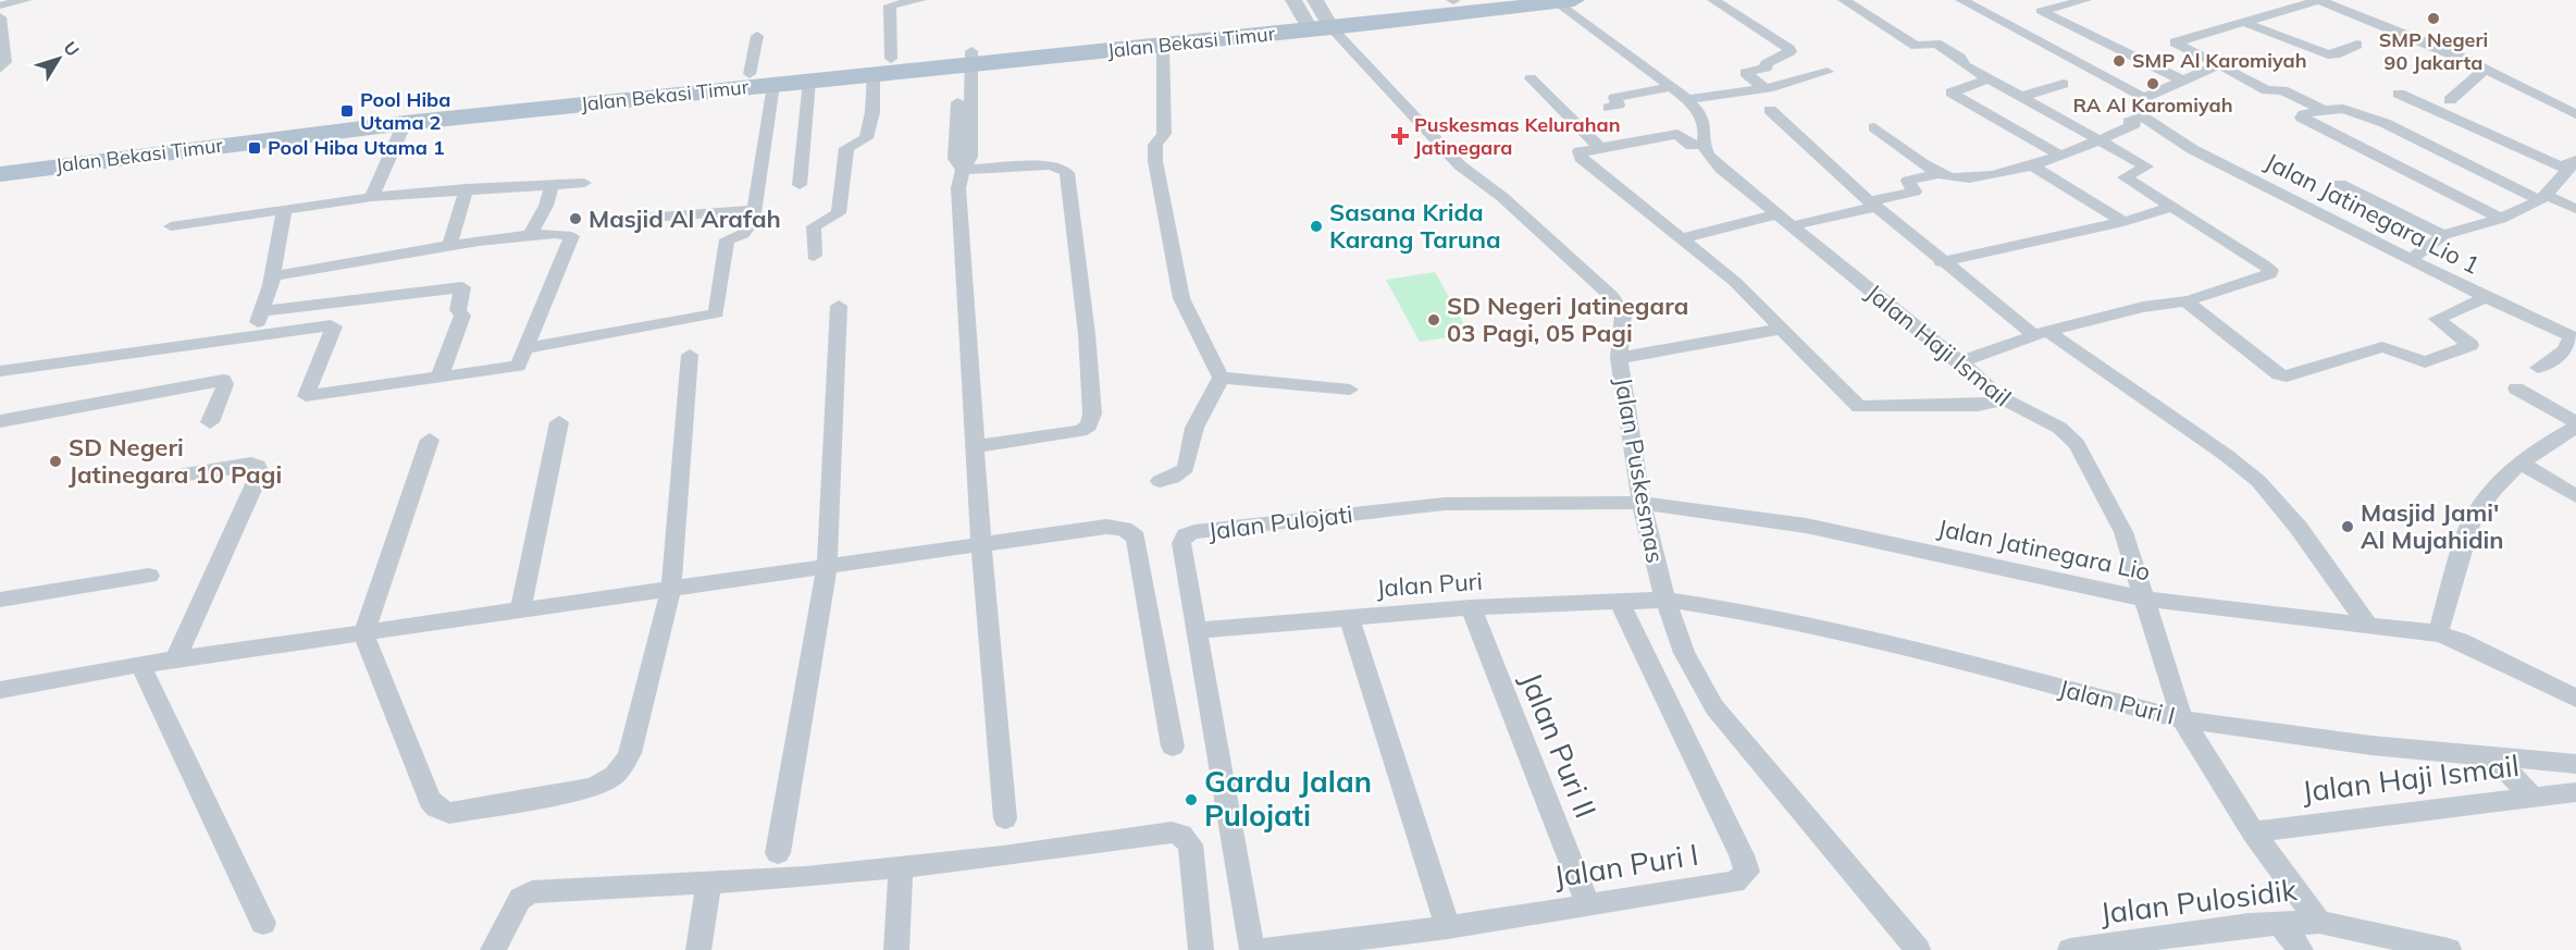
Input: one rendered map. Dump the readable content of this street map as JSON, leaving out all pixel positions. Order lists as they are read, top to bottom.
{
  "streets": {
    "main road": ["Jalan Bekasi Timur"],
    "street": [
      "Jalan Jatinegara Lio 1",
      "Jalan Haji Ismail",
      "Jalan Puskesmas",
      "Jalan Pulojati",
      "Jalan Jatinegara Lio",
      "Jalan Puri",
      "Jalan Puri I",
      "Jalan Puri II",
      "Jalan Pulosidik"
    ]
  },
  "crossings": [
    ["Jalan Bekasi Timur", "Jalan Puskesmas"],
    ["Jalan Haji Ismail", "Jalan Jatinegara Lio"],
    ["Jalan Haji Ismail", "Jalan Puri I"],
    ["Jalan Haji Ismail", "Jalan Pulosidik"],
    ["Jalan Puskesmas", "Jalan Pulojati"],
    ["Jalan Puskesmas", "Jalan Jatinegara Lio"],
    ["Jalan Puskesmas", "Jalan Puri"],
    ["Jalan Puskesmas", "Jalan Puri I"],
    ["Jalan Pulojati", "Jalan Jatinegara Lio"],
    ["Jalan Pulojati", "Jalan Puri"],
    ["Jalan Puri", "Jalan Puri I"],
    ["Jalan Puri", "Jalan Puri II"],
    ["Jalan Puri I", "Jalan Puri II"]
  ],
  "places": {
    "other": [
      "SMP Negeri 90 Jakarta",
      "SMP Al Karomiyah",
      "RA Al Karomiyah",
      "Masjid Al Arafah",
      "Sasana Krida Karang Taruna",
      "SD Negeri Jatinegara 03 Pagi, 05 Pagi",
      "SD Negeri Jatinegara 10 Pagi",
      "Masjid Jami' Al Mujahidin",
      "Gardu Jalan Pulojati"
    ],
    "transit": ["Pool Hiba Utama 2", "Pool Hiba Utama 1"],
    "health": ["Puskesmas Kelurahan Jatinegara"]
  },
  "north": "top right"
}
